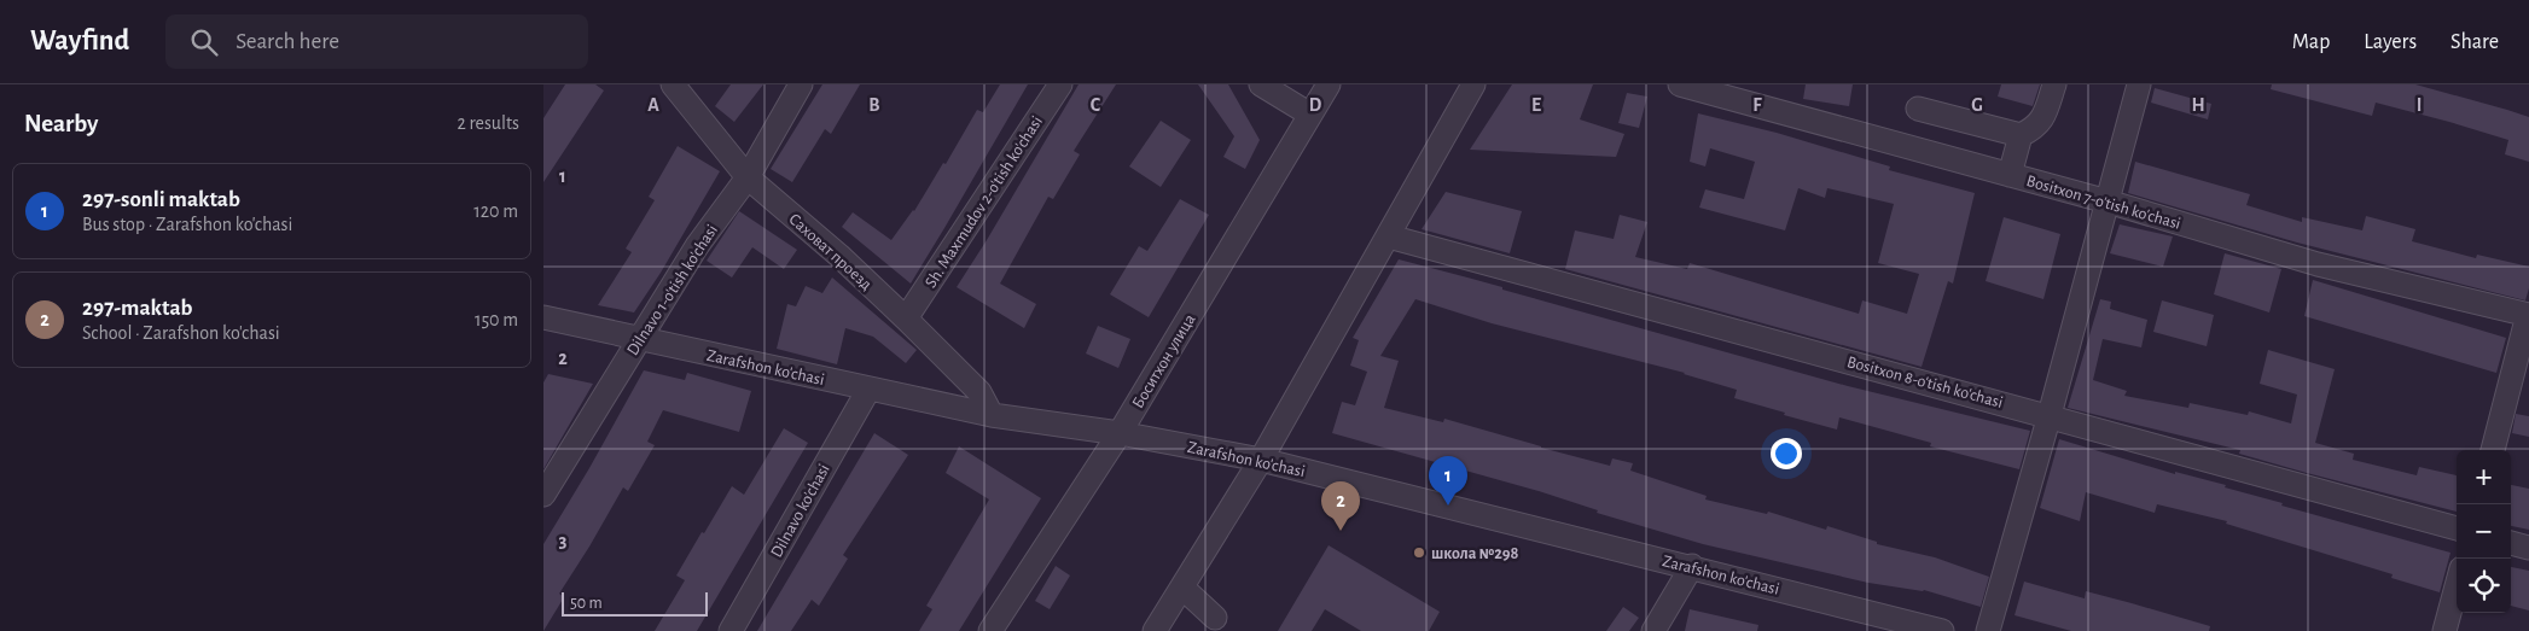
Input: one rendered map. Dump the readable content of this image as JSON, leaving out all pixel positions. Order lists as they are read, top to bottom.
{
  "streets": {
    "street": [
      "Sh. Maxmudov 2-o'tish ko'chasi",
      "Bositxon 7-o'tish ko'chasi",
      "Саховат проезд",
      "Dilnavo 1-o'tish ko'chasi",
      "Боситхон улица",
      "Zarafshon ko'chasi",
      "Bositxon 8-o'tish ko'chasi",
      "Dilnavo ko'chasi"
    ]
  },
  "crossings": [
    ["Sh. Maxmudov 2-o'tish ko'chasi", "Саховат проезд"],
    ["Саховат проезд", "Dilnavo 1-o'tish ko'chasi"],
    ["Саховат проезд", "Zarafshon ko'chasi"],
    ["Dilnavo 1-o'tish ko'chasi", "Zarafshon ko'chasi"],
    ["Боситхон улица", "Zarafshon ko'chasi"],
    ["Zarafshon ko'chasi", "Dilnavo ko'chasi"]
  ],
  "places": ["школа №298"],
  "scale_bar": "50 m",
  "page": {
    "header": "Wayfind",
    "search": "Search here",
    "nav": ["Map", "Layers", "Share"],
    "heading": ["Nearby", "2 results"],
    "list": [
      {
        "mark": "1",
        "name": "297-sonli maktab",
        "note": "Bus stop · Zarafshon ko'chasi",
        "value": "120 m"
      },
      {
        "mark": "2",
        "name": "297-maktab",
        "note": "School · Zarafshon ko'chasi",
        "value": "150 m"
      }
    ],
    "map_buttons": ["+", "−"],
    "pins": ["1", "2"],
    "scale": "50 m"
  },
  "grid": {
    "columns": [
      "A",
      "B",
      "C",
      "D",
      "E",
      "F",
      "G",
      "H",
      "I"
    ],
    "rows": ["1", "2", "3"]
  }
}
